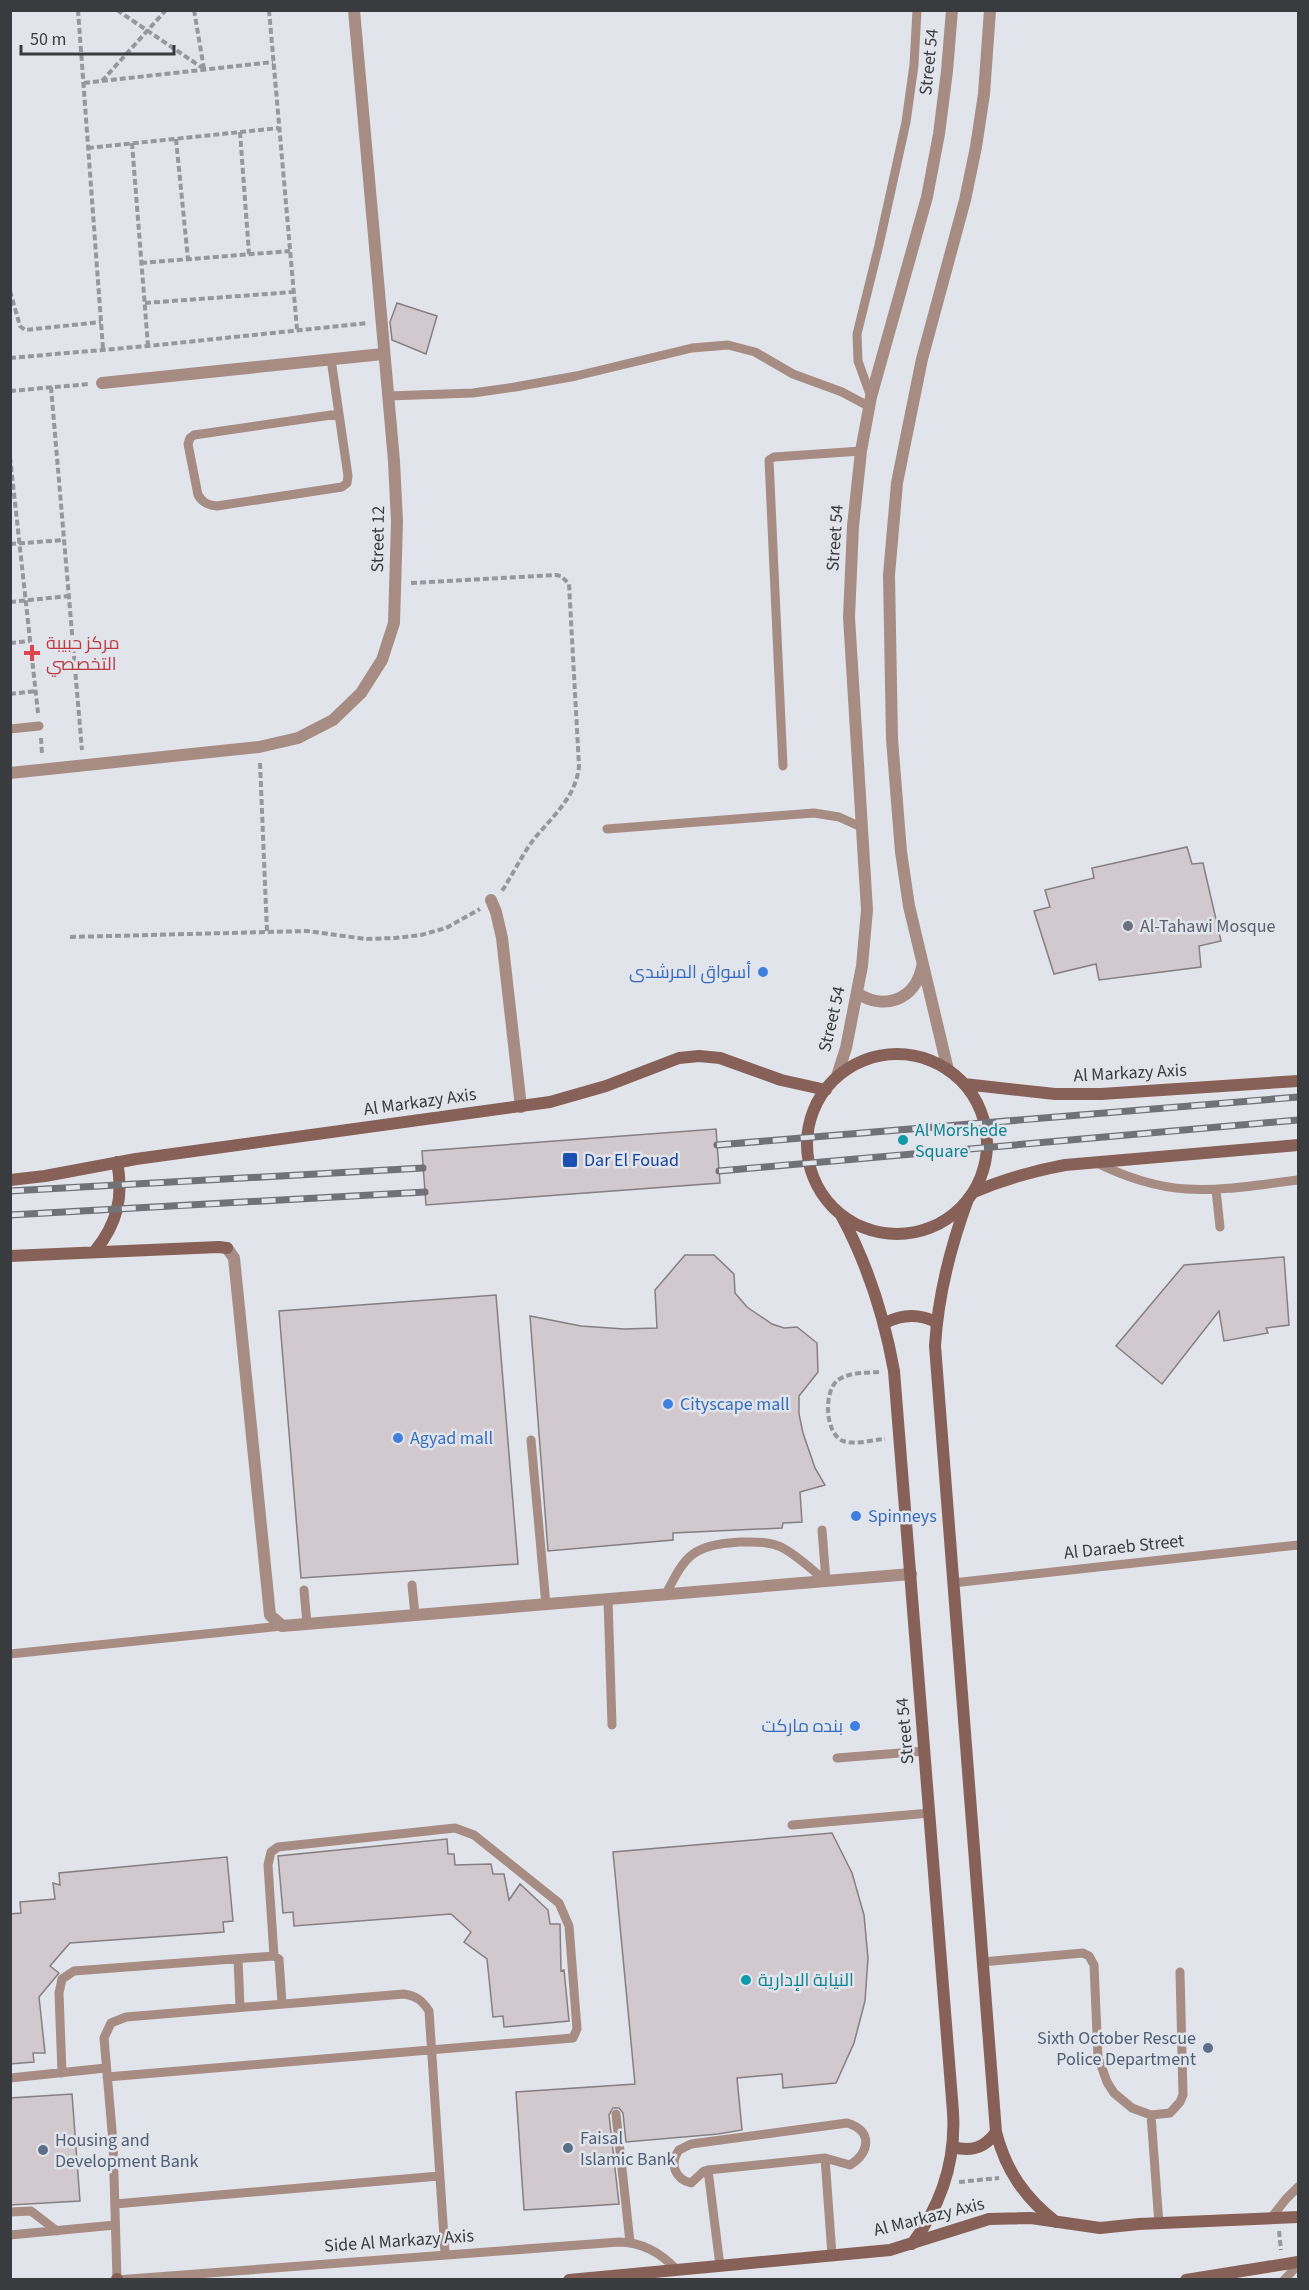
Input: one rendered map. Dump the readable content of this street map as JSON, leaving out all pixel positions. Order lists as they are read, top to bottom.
{
  "streets": {
    "main road": ["Street 54", "Al Markazy Axis"],
    "street": ["Street 12"],
    "lane": ["Al Daraeb Street", "Side Al Markazy Axis"]
  },
  "crossings": [
    ["Street 54", "Al Markazy Axis"],
    ["Al Markazy Axis", "Side Al Markazy Axis"]
  ],
  "places": {
    "health": ["مركز حبيبة التخصصي"],
    "other": [
      "Al-Tahawi Mosque",
      "أسواق المرشدى",
      "Al Morshede Square",
      "Cityscape mall",
      "Agyad mall",
      "Spinneys",
      "بنده ماركت",
      "النيابة الإدارية",
      "Sixth October Rescue Police Department",
      "Faisal Islamic Bank",
      "Housing and Development Bank"
    ],
    "transit": ["Dar El Fouad"]
  },
  "scale_bar": "50 m"
}
